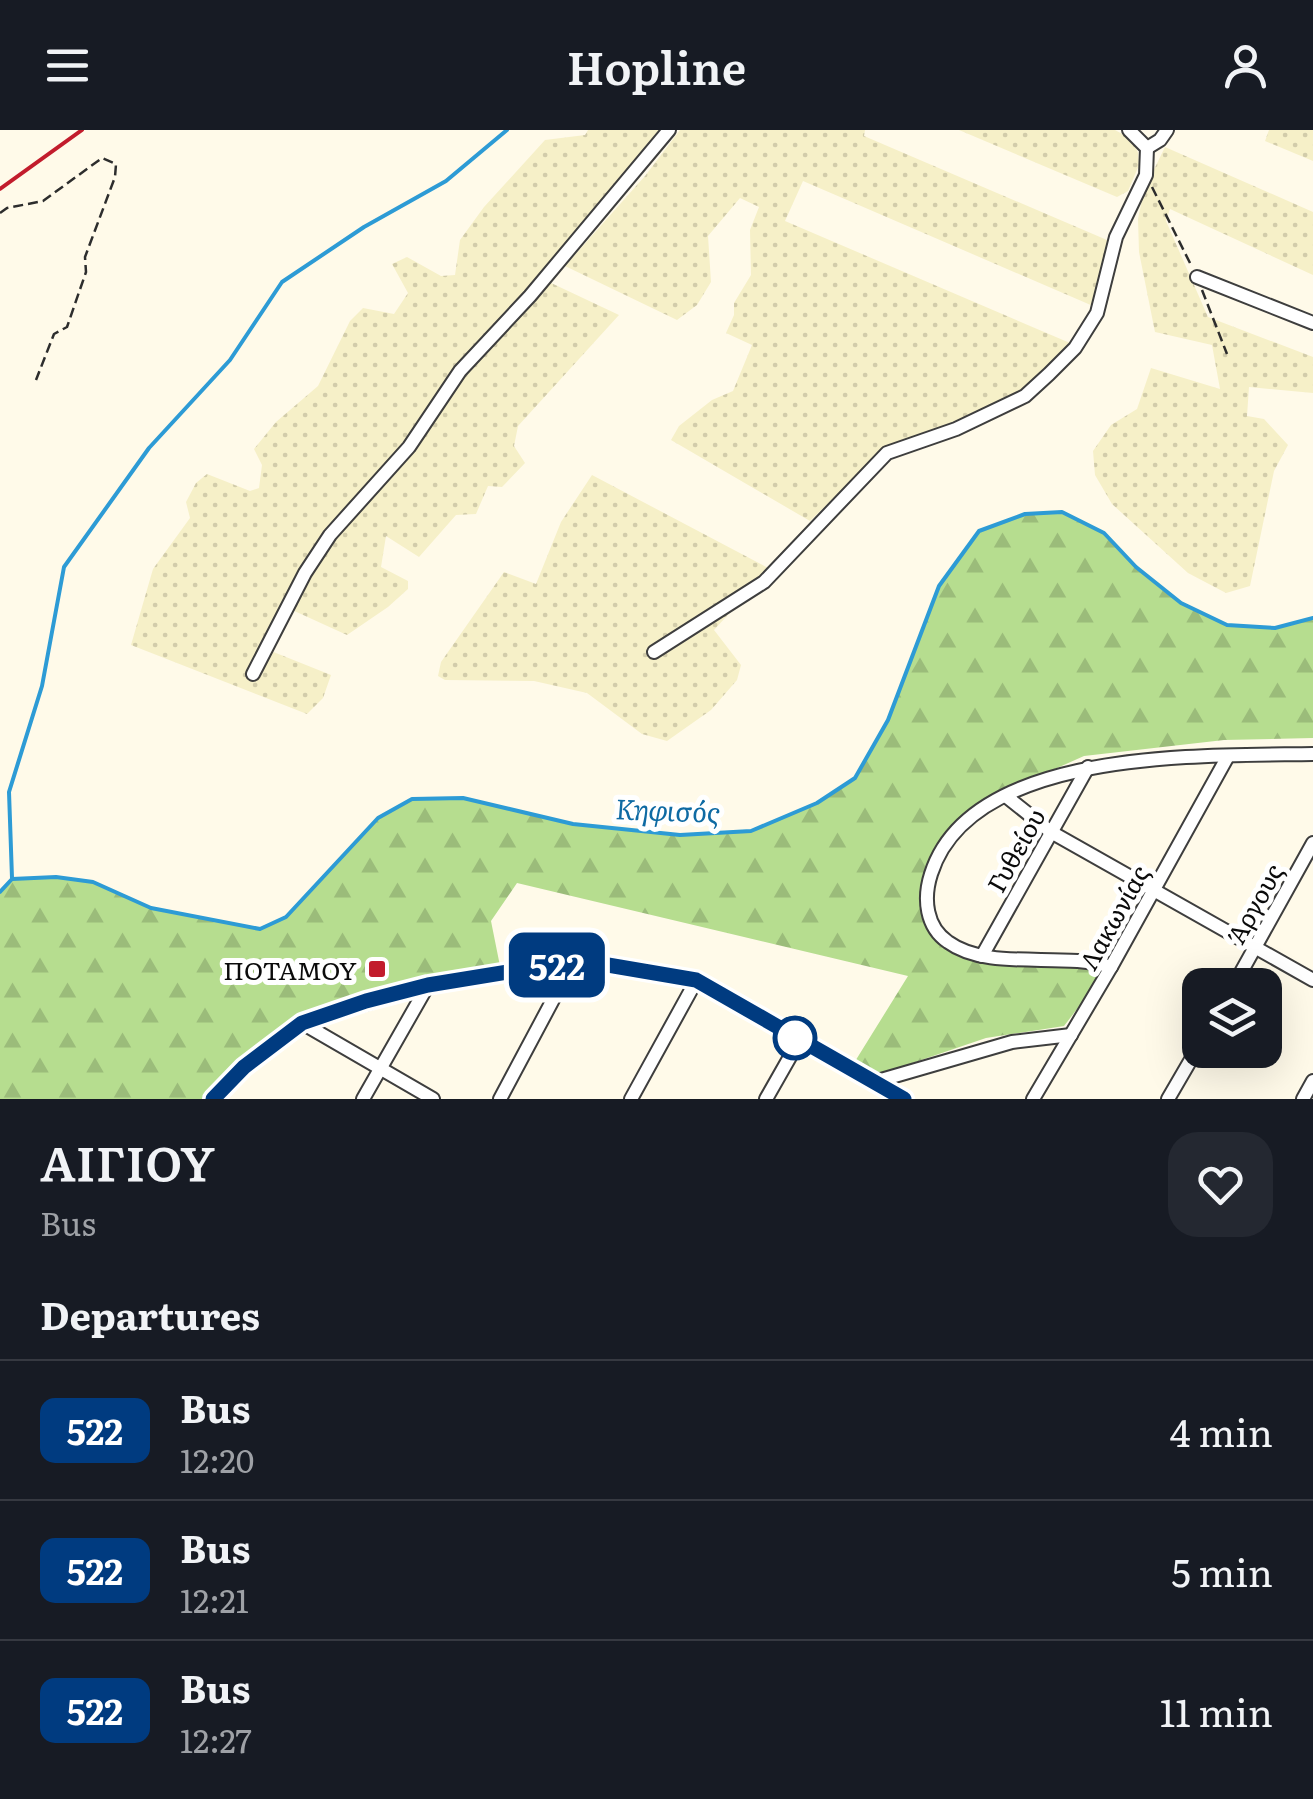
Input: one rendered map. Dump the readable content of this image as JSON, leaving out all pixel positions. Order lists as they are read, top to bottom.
{
  "streets": {
    "street": ["Γυθείου", "Άργους", "Λακωνίας"]
  },
  "water": ["Κηφισός"],
  "places": {
    "transit": ["ΠΟΤΑΜΟΥ"]
  },
  "lines": ["bus line 522"],
  "page": {
    "header": "Hopline",
    "on_map": "522",
    "heading": [
      ["ΑΙΓΙΟΥ", "Bus"],
      "Departures"
    ],
    "list": [
      {
        "mark": "522",
        "name": "Bus",
        "note": "12:20",
        "value": "4 min"
      },
      {
        "mark": "522",
        "name": "Bus",
        "note": "12:21",
        "value": "5 min"
      },
      {
        "mark": "522",
        "name": "Bus",
        "note": "12:27",
        "value": "11 min"
      }
    ]
  }
}
